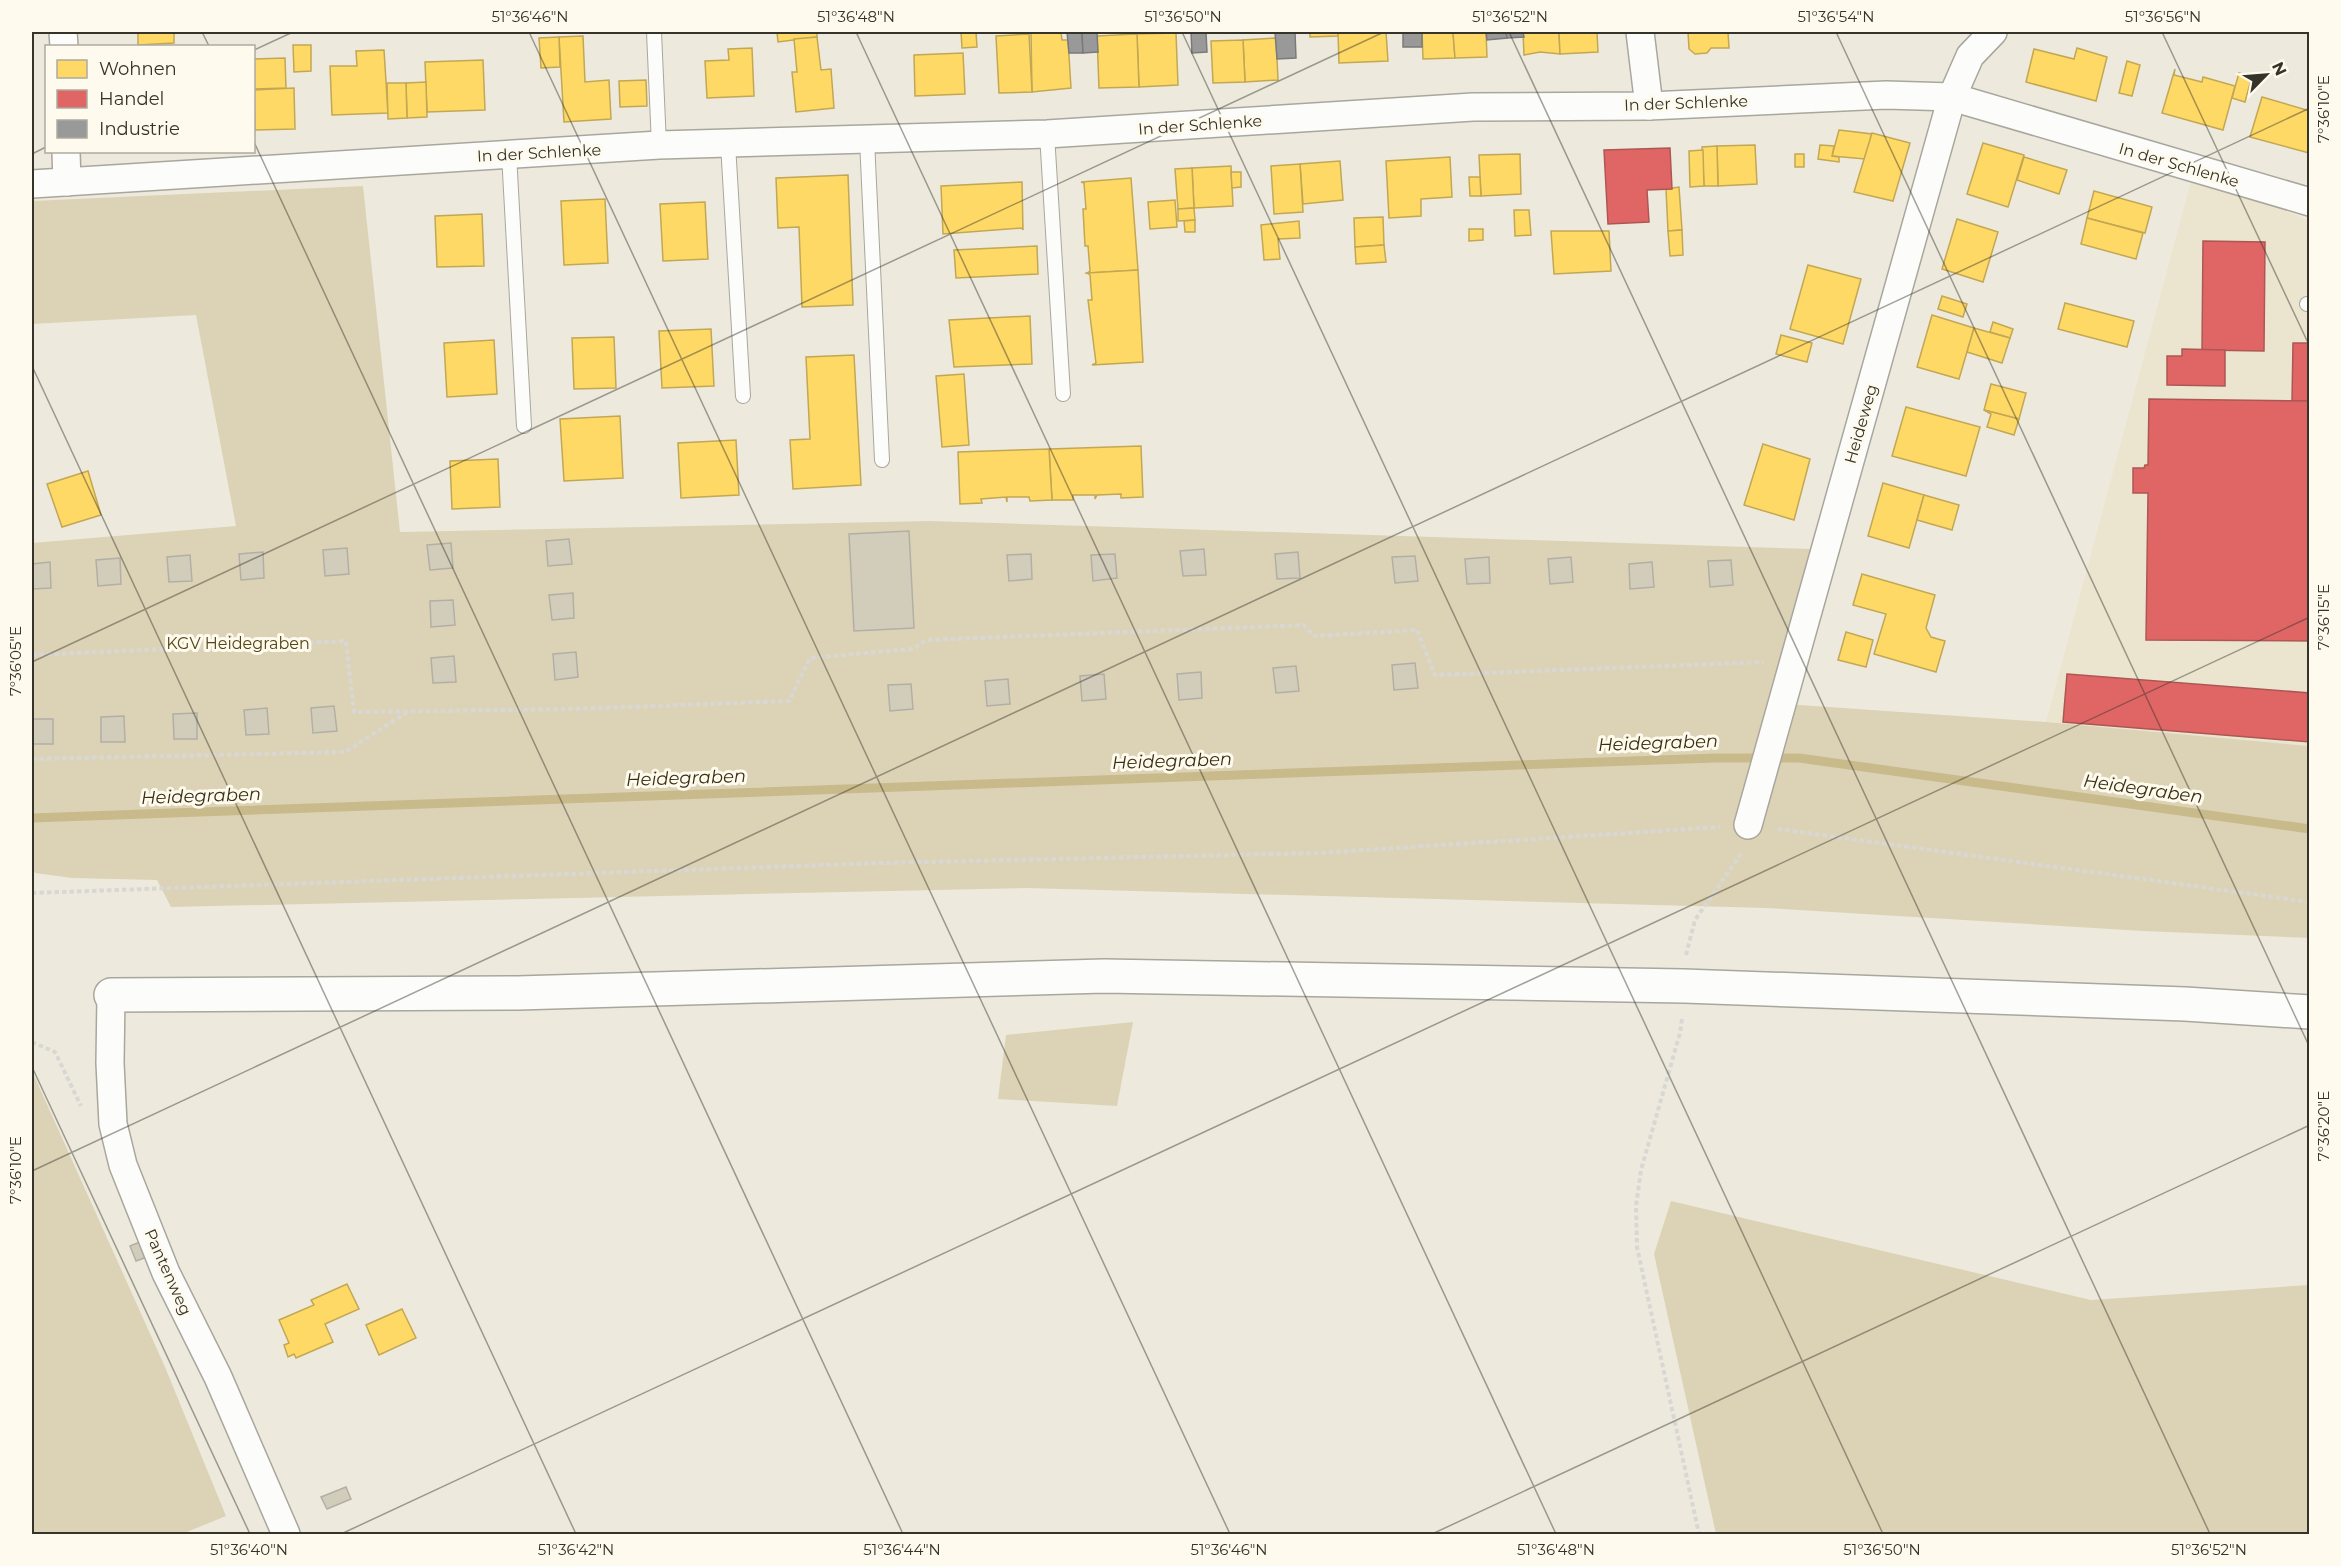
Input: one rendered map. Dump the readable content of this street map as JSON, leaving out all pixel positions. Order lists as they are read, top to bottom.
{
  "streets": {
    "street": ["In der Schlenke", "Heideweg", "Pantenweg"]
  },
  "crossings": [
    ["In der Schlenke", "Heideweg"]
  ],
  "water": ["Heidegraben"],
  "parks": ["KGV Heidegraben"],
  "legend": ["Wohnen", "Handel", "Industrie"],
  "north": "top right",
  "coordinates": [
    "51°36'46\"N",
    "51°36'48\"N",
    "51°36'50\"N",
    "51°36'52\"N",
    "51°36'54\"N",
    "51°36'56\"N",
    "7°36'10\"E",
    "7°36'15\"E",
    "7°36'05\"E",
    "7°36'20\"E",
    "51°36'40\"N",
    "51°36'42\"N",
    "51°36'44\"N"
  ]
}
